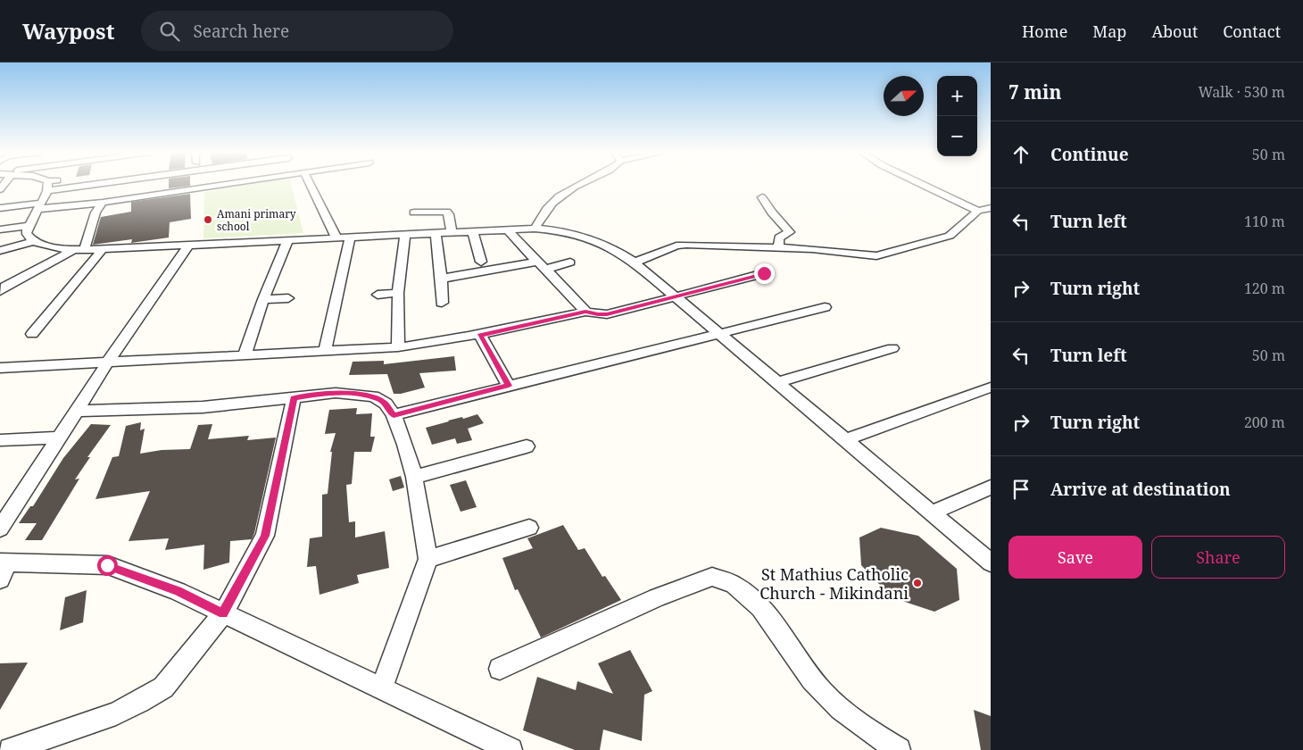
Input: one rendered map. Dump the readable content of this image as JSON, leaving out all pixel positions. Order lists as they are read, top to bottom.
{
  "places": ["Amani primary school", "St Mathius Catholic Church - Mikindani"],
  "north": "right",
  "page": {
    "header": "Waypost",
    "search": "Search here",
    "nav": [
      "Home",
      "Map",
      "About",
      "Contact"
    ],
    "heading": ["7 min", "Walk · 530 m"],
    "map_buttons": ["+", "−"],
    "list": [
      ["Continue", "50 m"],
      ["Turn left", "110 m"],
      ["Turn right", "120 m"],
      ["Turn left", "50 m"],
      ["Turn right", "200 m"],
      "Arrive at destination"
    ],
    "buttons": ["Save", "Share"]
  }
}
